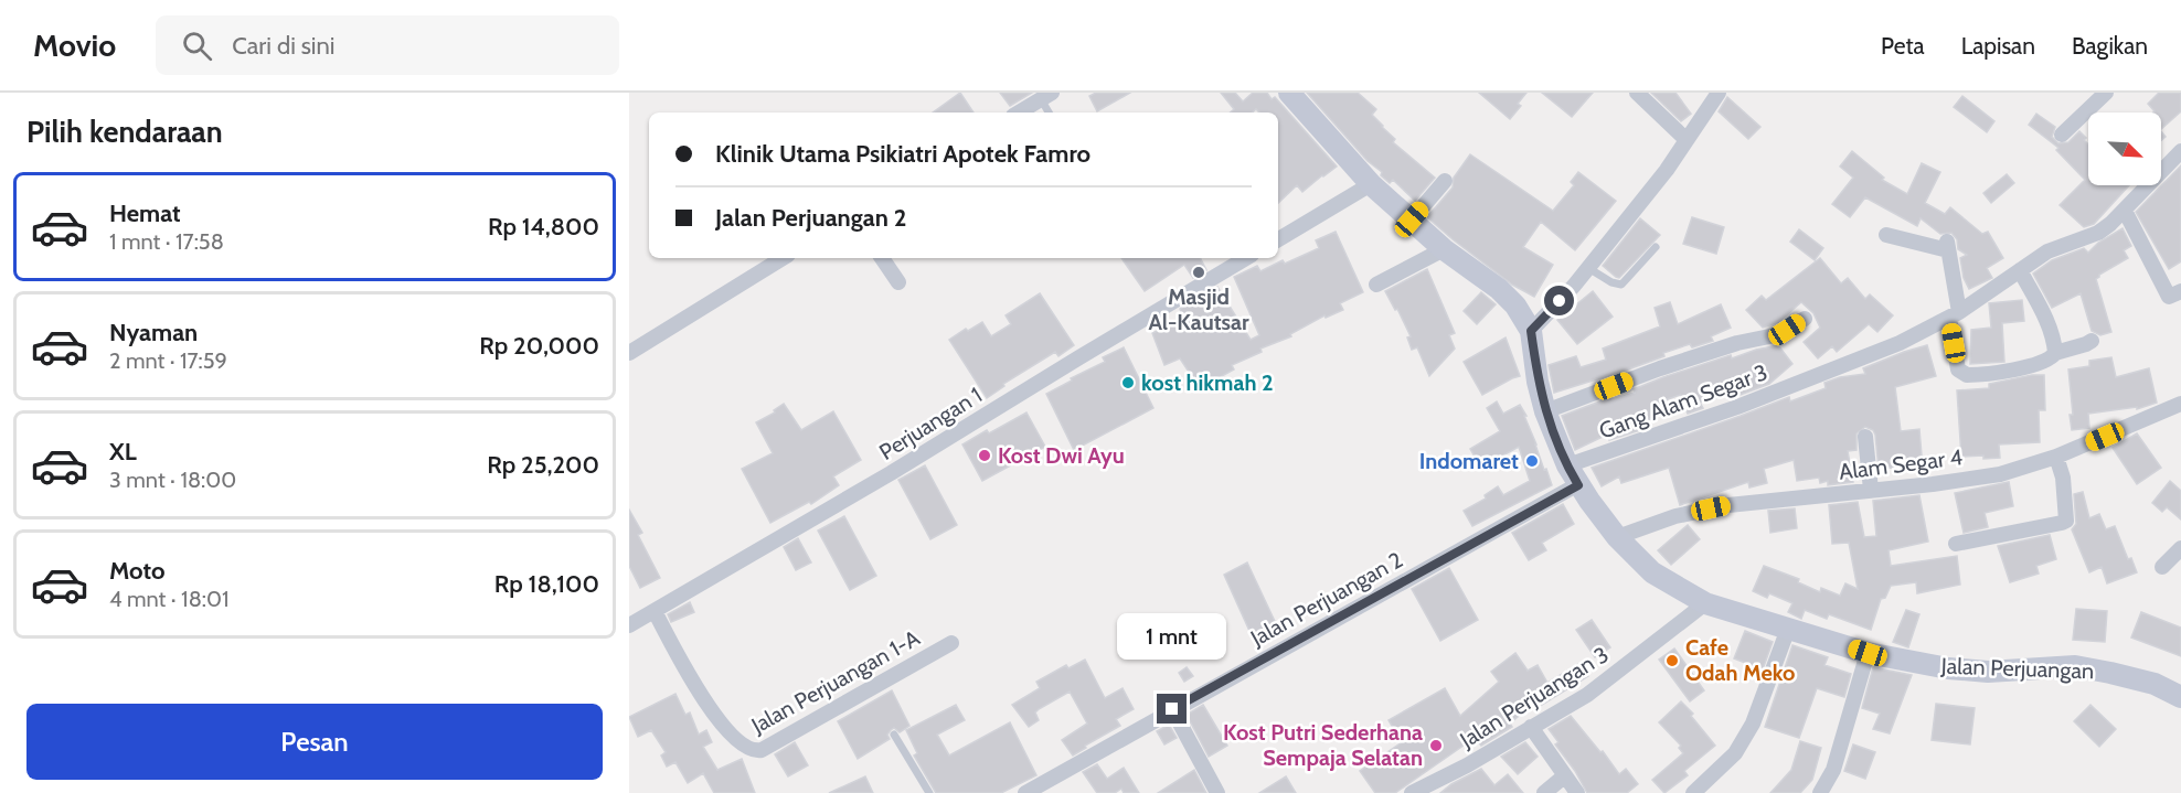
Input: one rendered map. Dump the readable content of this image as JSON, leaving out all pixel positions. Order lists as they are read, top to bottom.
{
  "streets": {
    "street": [
      "Gang Alam Segar 3",
      "Perjuangan 1",
      "Alam Segar 4",
      "Jalan Perjuangan 2",
      "Jalan Perjuangan",
      "Jalan Perjuangan 1-A",
      "Jalan Perjuangan 3"
    ]
  },
  "crossings": [
    ["Gang Alam Segar 3", "Jalan Perjuangan"],
    ["Perjuangan 1", "Jalan Perjuangan 1-A"],
    ["Alam Segar 4", "Jalan Perjuangan"],
    ["Jalan Perjuangan 2", "Jalan Perjuangan"],
    ["Jalan Perjuangan", "Jalan Perjuangan 3"]
  ],
  "places": [
    "Masjid Al-Kautsar",
    "kost hikmah 2",
    "Kost Dwi Ayu",
    "Indomaret",
    "Cafe Odah Meko",
    "Kost Putri Sederhana Sempaja Selatan"
  ],
  "north": "bottom right",
  "page": {
    "header": "Movio",
    "search": "Cari di sini",
    "nav": ["Peta", "Lapisan", "Bagikan"],
    "heading": "Pilih kendaraan",
    "banner": ["Klinik Utama Psikiatri Apotek Famro", "Jalan Perjuangan 2"],
    "list": [
      {
        "name": "Hemat",
        "note": "1 mnt · 17:58",
        "value": "Rp 14,800"
      },
      {
        "name": "Nyaman",
        "note": "2 mnt · 17:59",
        "value": "Rp 20,000"
      },
      {
        "name": "XL",
        "note": "3 mnt · 18:00",
        "value": "Rp 25,200"
      },
      {
        "name": "Moto",
        "note": "4 mnt · 18:01",
        "value": "Rp 18,100"
      }
    ],
    "bubble": "1 mnt",
    "buttons": "Pesan"
  }
}
